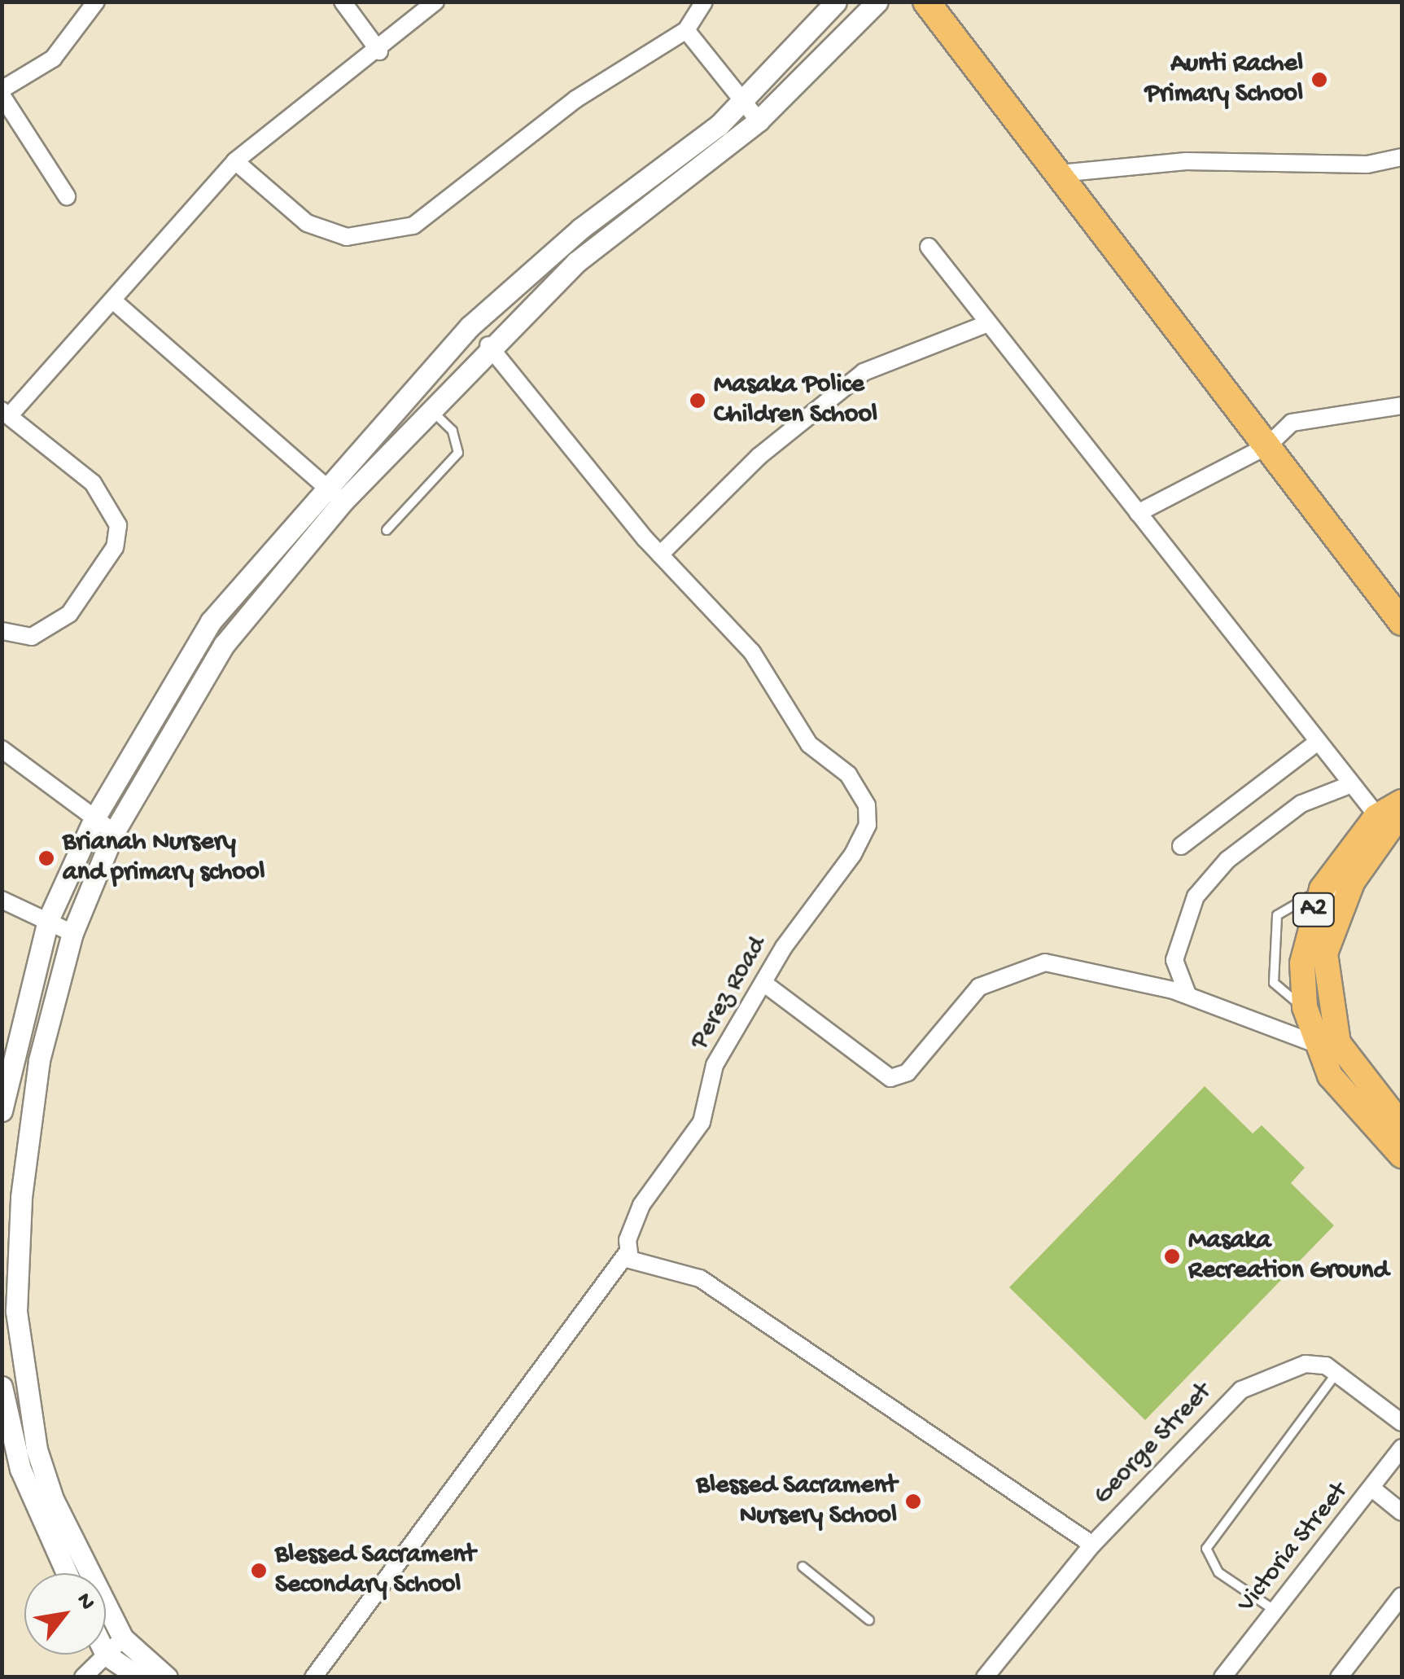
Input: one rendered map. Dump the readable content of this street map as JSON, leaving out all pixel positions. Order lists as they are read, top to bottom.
{
  "streets": {
    "main road": ["A2"],
    "street": ["Perez Road", "George Street", "Victoria Street"]
  },
  "places": [
    "Aunti Rachel Primary School",
    "Masaka Police Children School",
    "Brianah Nursery and primary school",
    "Masaka Recreation Ground",
    "Blessed Sacrament Nursery School",
    "Blessed Sacrament Secondary School"
  ],
  "north": "top right"
}
